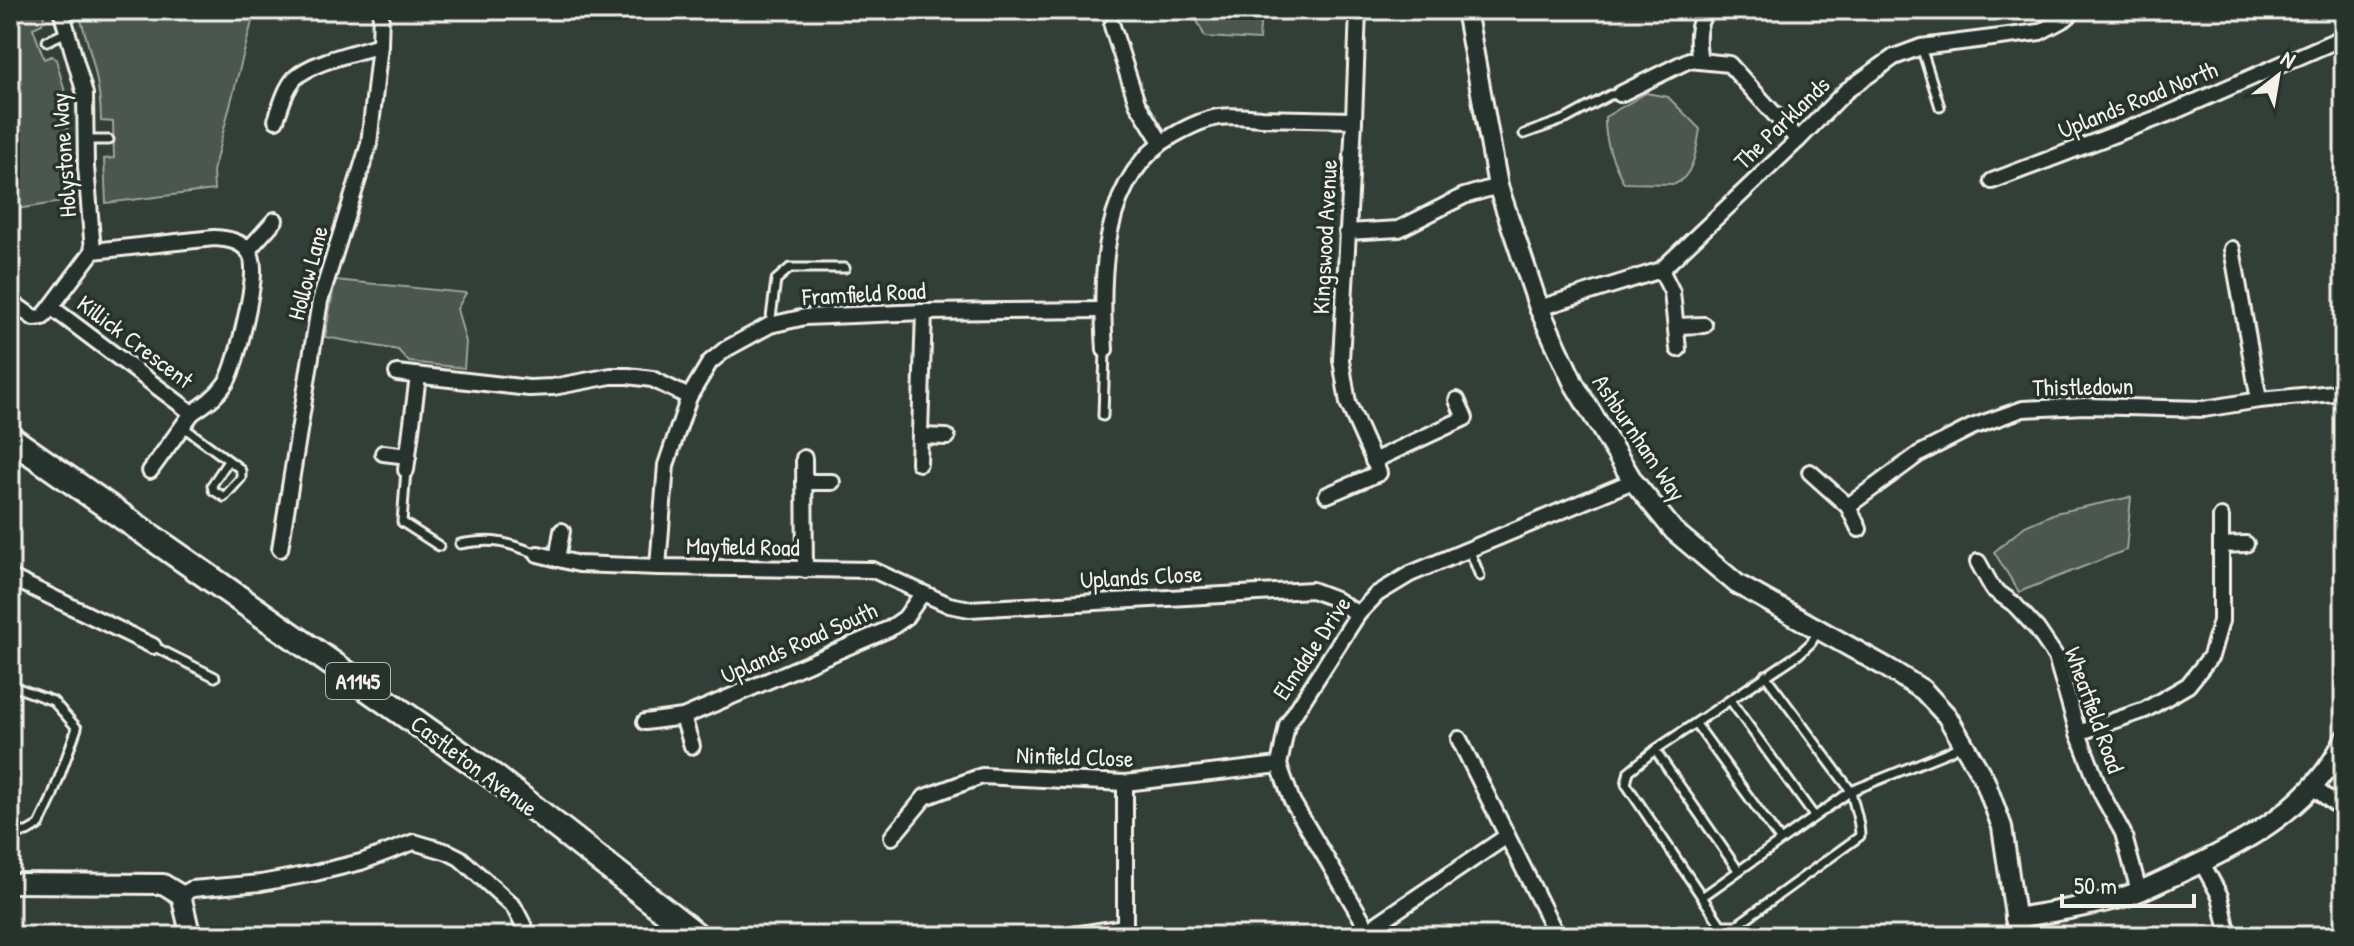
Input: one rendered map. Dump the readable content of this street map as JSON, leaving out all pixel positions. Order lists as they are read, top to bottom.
{
  "streets": {
    "main road": ["A1145", "Castleton Avenue"],
    "street": [
      "Uplands Road North",
      "The Parklands",
      "Holystone Way",
      "Kingswood Avenue",
      "Hollow Lane",
      "Framfield Road",
      "Killick Crescent",
      "Thistledown",
      "Ashburnham Way",
      "Mayfield Road",
      "Uplands Close",
      "Uplands Road South",
      "Elmdale Drive",
      "Wheatfield Road",
      "Ninfield Close"
    ]
  },
  "crossings": [
    ["The Parklands", "Ashburnham Way"],
    ["Holystone Way", "Killick Crescent"],
    ["Framfield Road", "Mayfield Road"],
    ["Ashburnham Way", "Elmdale Drive"],
    ["Mayfield Road", "Uplands Close"],
    ["Mayfield Road", "Uplands Road South"],
    ["Uplands Close", "Uplands Road South"],
    ["Uplands Close", "Elmdale Drive"],
    ["Elmdale Drive", "Ninfield Close"]
  ],
  "scale_bar": "50 m",
  "north": "top right"
}
